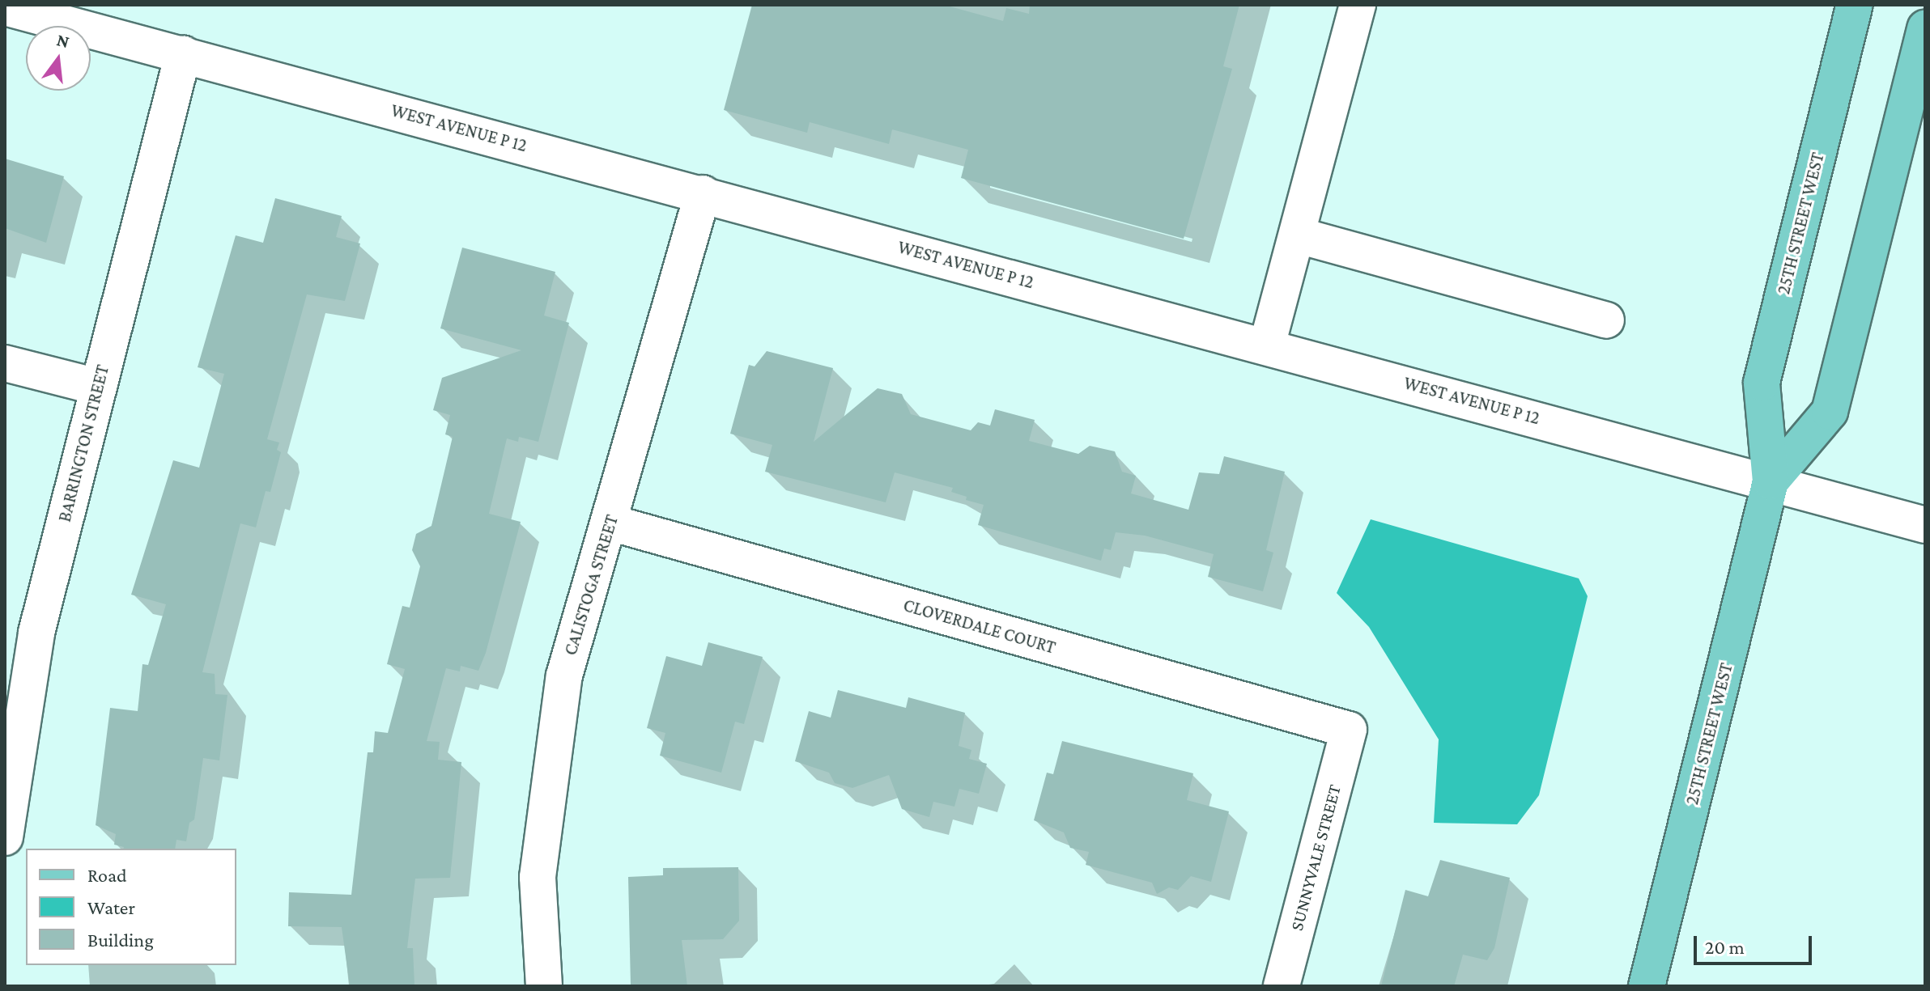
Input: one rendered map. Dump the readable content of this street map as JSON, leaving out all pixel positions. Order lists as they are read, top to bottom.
{
  "streets": {
    "main road": ["25TH STREET WEST"],
    "street": [
      "WEST AVENUE P 12",
      "BARRINGTON STREET",
      "CALISTOGA STREET",
      "CLOVERDALE COURT",
      "SUNNYVALE STREET"
    ]
  },
  "crossings": [
    ["WEST AVENUE P 12", "25TH STREET WEST"],
    ["WEST AVENUE P 12", "BARRINGTON STREET"],
    ["WEST AVENUE P 12", "CALISTOGA STREET"],
    ["CALISTOGA STREET", "CLOVERDALE COURT"],
    ["CLOVERDALE COURT", "SUNNYVALE STREET"]
  ],
  "legend": ["Road", "Water", "Building"],
  "scale_bar": "20 m",
  "north": "top"
}
